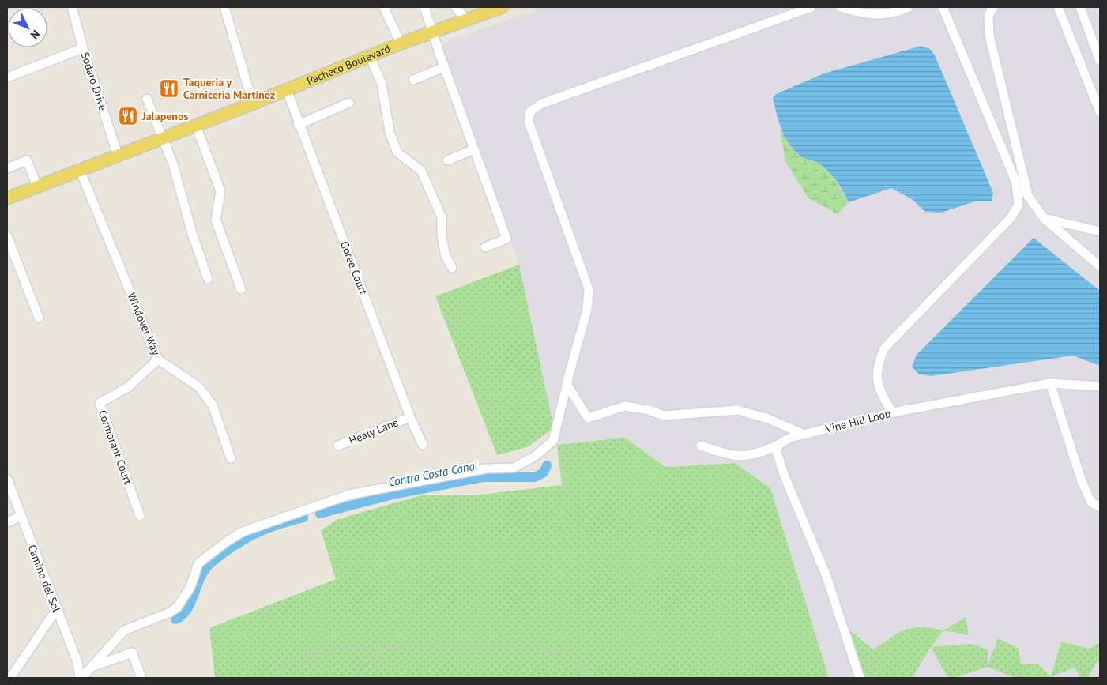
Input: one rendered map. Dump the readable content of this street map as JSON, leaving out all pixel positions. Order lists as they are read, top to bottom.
{
  "streets": {
    "main road": ["Pacheco Boulevard"],
    "street": [
      "Sodaro Drive",
      "Goree Court",
      "Windover Way",
      "Vine Hill Loop",
      "Healy Lane",
      "Cormorant Court",
      "Camino del Sol"
    ]
  },
  "crossings": [
    ["Pacheco Boulevard", "Sodaro Drive"],
    ["Pacheco Boulevard", "Goree Court"],
    ["Pacheco Boulevard", "Windover Way"],
    ["Goree Court", "Healy Lane"],
    ["Windover Way", "Cormorant Court"]
  ],
  "water": ["Contra Costa Canal"],
  "places": {
    "restaurant": ["Taqueria y Carniceria Martinez", "Jalapenos"]
  },
  "north": "bottom right"
}
